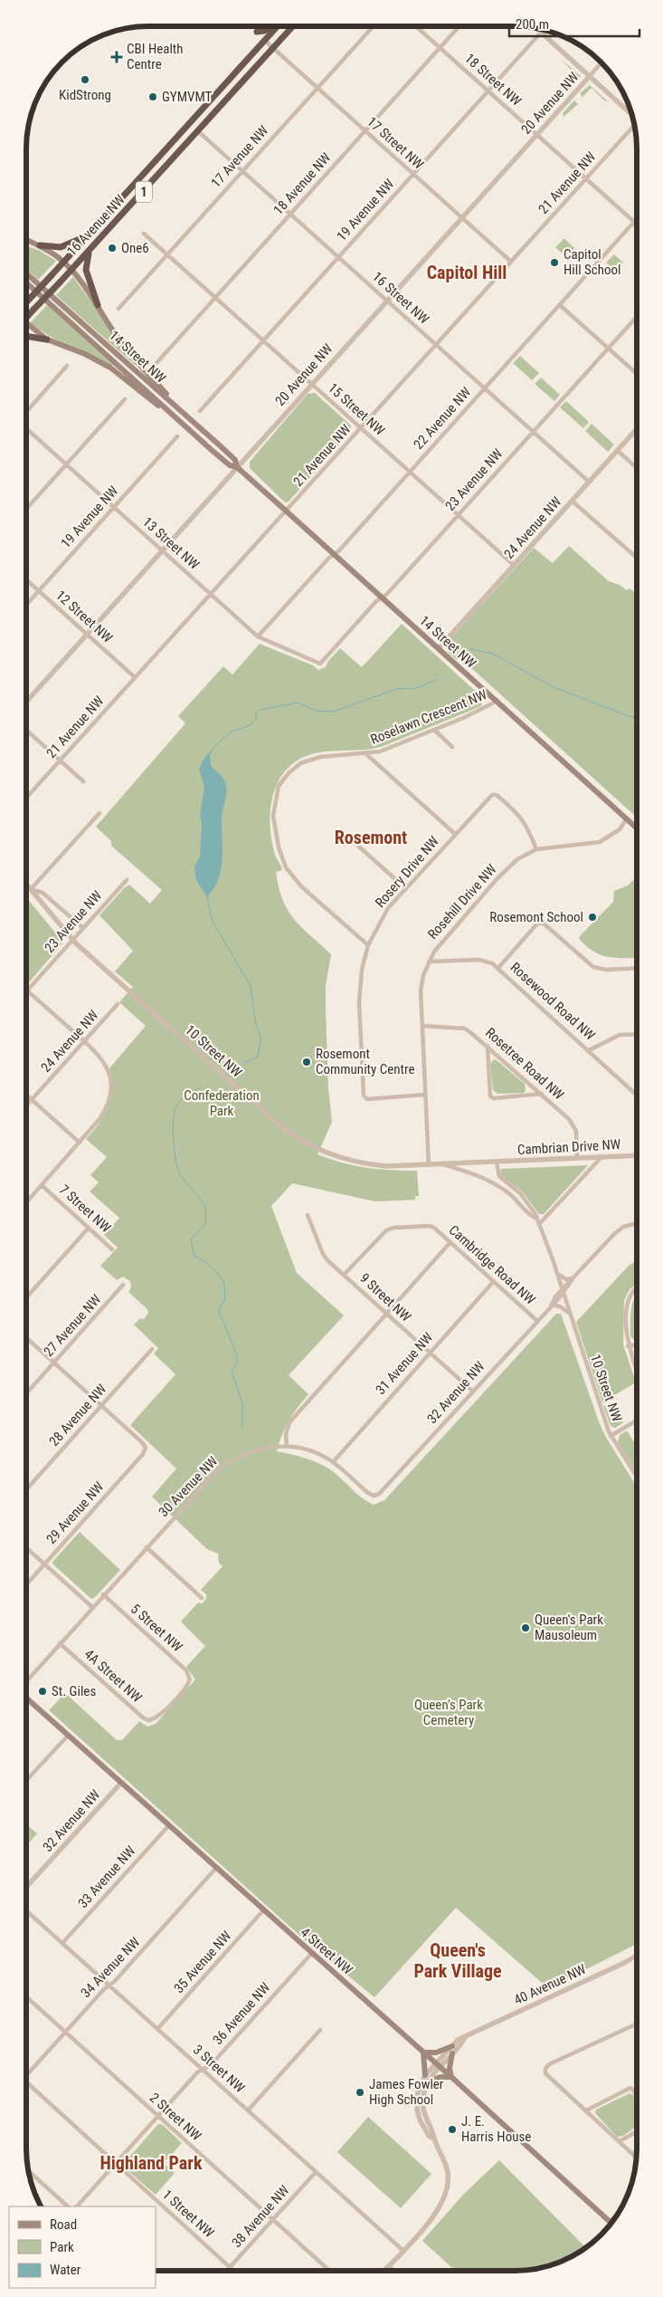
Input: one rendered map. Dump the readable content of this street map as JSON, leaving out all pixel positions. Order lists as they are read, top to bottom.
{
  "streets": {
    "highway": ["1", "16 Avenue NW"],
    "main road": ["14 Street NW", "4 Street NW"],
    "street": [
      "18 Street NW",
      "20 Avenue NW",
      "17 Street NW",
      "17 Avenue NW",
      "21 Avenue NW",
      "18 Avenue NW",
      "19 Avenue NW",
      "16 Street NW",
      "15 Street NW",
      "22 Avenue NW",
      "23 Avenue NW",
      "24 Avenue NW",
      "13 Street NW",
      "12 Street NW",
      "Roselawn Crescent NW",
      "Rosery Drive NW",
      "Rosehill Drive NW",
      "Rosewood Road NW",
      "10 Street NW",
      "Rosetree Road NW",
      "Cambrian Drive NW",
      "7 Street NW",
      "Cambridge Road NW",
      "9 Street NW",
      "27 Avenue NW",
      "31 Avenue NW",
      "32 Avenue NW",
      "28 Avenue NW",
      "30 Avenue NW",
      "29 Avenue NW",
      "5 Street NW",
      "4A Street NW",
      "33 Avenue NW",
      "35 Avenue NW",
      "34 Avenue NW",
      "40 Avenue NW",
      "36 Avenue NW",
      "3 Street NW",
      "2 Street NW",
      "1 Street NW",
      "38 Avenue NW"
    ]
  },
  "crossings": [
    ["18 Street NW", "20 Avenue NW"],
    ["18 Street NW", "21 Avenue NW"],
    ["18 Street NW", "18 Avenue NW"],
    ["18 Street NW", "19 Avenue NW"],
    ["18 Street NW", "22 Avenue NW"],
    ["20 Avenue NW", "17 Street NW"],
    ["20 Avenue NW", "16 Street NW"],
    ["20 Avenue NW", "14 Street NW"],
    ["20 Avenue NW", "15 Street NW"],
    ["20 Avenue NW", "13 Street NW"],
    ["20 Avenue NW", "12 Street NW"],
    ["17 Street NW", "17 Avenue NW"],
    ["17 Street NW", "21 Avenue NW"],
    ["17 Street NW", "18 Avenue NW"],
    ["17 Street NW", "19 Avenue NW"],
    ["17 Street NW", "16 Avenue NW"],
    ["17 Avenue NW", "16 Street NW"],
    ["17 Avenue NW", "15 Street NW"],
    ["21 Avenue NW", "16 Street NW"],
    ["21 Avenue NW", "14 Street NW"],
    ["21 Avenue NW", "15 Street NW"],
    ["21 Avenue NW", "13 Street NW"],
    ["21 Avenue NW", "12 Street NW"],
    ["18 Avenue NW", "16 Street NW"],
    ["18 Avenue NW", "15 Street NW"],
    ["19 Avenue NW", "16 Street NW"],
    ["19 Avenue NW", "15 Street NW"],
    ["19 Avenue NW", "13 Street NW"],
    ["19 Avenue NW", "12 Street NW"],
    ["16 Avenue NW", "16 Street NW"],
    ["16 Street NW", "22 Avenue NW"],
    ["16 Street NW", "23 Avenue NW"],
    ["16 Street NW", "24 Avenue NW"],
    ["14 Street NW", "22 Avenue NW"],
    ["14 Street NW", "23 Avenue NW"],
    ["14 Street NW", "24 Avenue NW"],
    ["14 Street NW", "Roselawn Crescent NW"],
    ["14 Street NW", "Rosehill Drive NW"],
    ["15 Street NW", "22 Avenue NW"],
    ["15 Street NW", "23 Avenue NW"],
    ["15 Street NW", "24 Avenue NW"],
    ["22 Avenue NW", "13 Street NW"],
    ["23 Avenue NW", "13 Street NW"],
    ["23 Avenue NW", "10 Street NW"],
    ["Roselawn Crescent NW", "Rosery Drive NW"],
    ["Rosery Drive NW", "Rosehill Drive NW"],
    ["Rosehill Drive NW", "Rosewood Road NW"],
    ["Rosehill Drive NW", "10 Street NW"],
    ["Rosehill Drive NW", "Rosetree Road NW"],
    ["10 Street NW", "Cambrian Drive NW"],
    ["10 Street NW", "32 Avenue NW"],
    ["Rosetree Road NW", "Cambrian Drive NW"],
    ["Cambridge Road NW", "9 Street NW"],
    ["Cambridge Road NW", "31 Avenue NW"],
    ["Cambridge Road NW", "32 Avenue NW"],
    ["9 Street NW", "31 Avenue NW"],
    ["9 Street NW", "32 Avenue NW"],
    ["31 Avenue NW", "32 Avenue NW"],
    ["32 Avenue NW", "4 Street NW"],
    ["28 Avenue NW", "29 Avenue NW"],
    ["30 Avenue NW", "5 Street NW"],
    ["30 Avenue NW", "4A Street NW"],
    ["5 Street NW", "4A Street NW"],
    ["33 Avenue NW", "4 Street NW"],
    ["33 Avenue NW", "3 Street NW"],
    ["4 Street NW", "35 Avenue NW"],
    ["4 Street NW", "34 Avenue NW"],
    ["4 Street NW", "40 Avenue NW"],
    ["4 Street NW", "36 Avenue NW"],
    ["35 Avenue NW", "3 Street NW"],
    ["34 Avenue NW", "3 Street NW"],
    ["34 Avenue NW", "2 Street NW"],
    ["40 Avenue NW", "3 Street NW"],
    ["36 Avenue NW", "3 Street NW"],
    ["36 Avenue NW", "2 Street NW"],
    ["36 Avenue NW", "1 Street NW"],
    ["3 Street NW", "38 Avenue NW"],
    ["2 Street NW", "38 Avenue NW"],
    ["1 Street NW", "38 Avenue NW"]
  ],
  "districts": [
    "Capitol Hill",
    "Rosemont",
    "Queen's Park Village",
    "Highland Park"
  ],
  "parks": ["Confederation Park", "Queen's Park Cemetery"],
  "places": {
    "health": ["CBI Health Centre"],
    "other": [
      "KidStrong",
      "GYMVMT",
      "One6",
      "Capitol Hill School",
      "Rosemont School",
      "Rosemont Community Centre",
      "Queen's Park Mausoleum",
      "St. Giles",
      "James Fowler High School",
      "J. E. Harris House"
    ]
  },
  "legend": ["Road", "Park", "Water"],
  "scale_bar": "200 m"
}
